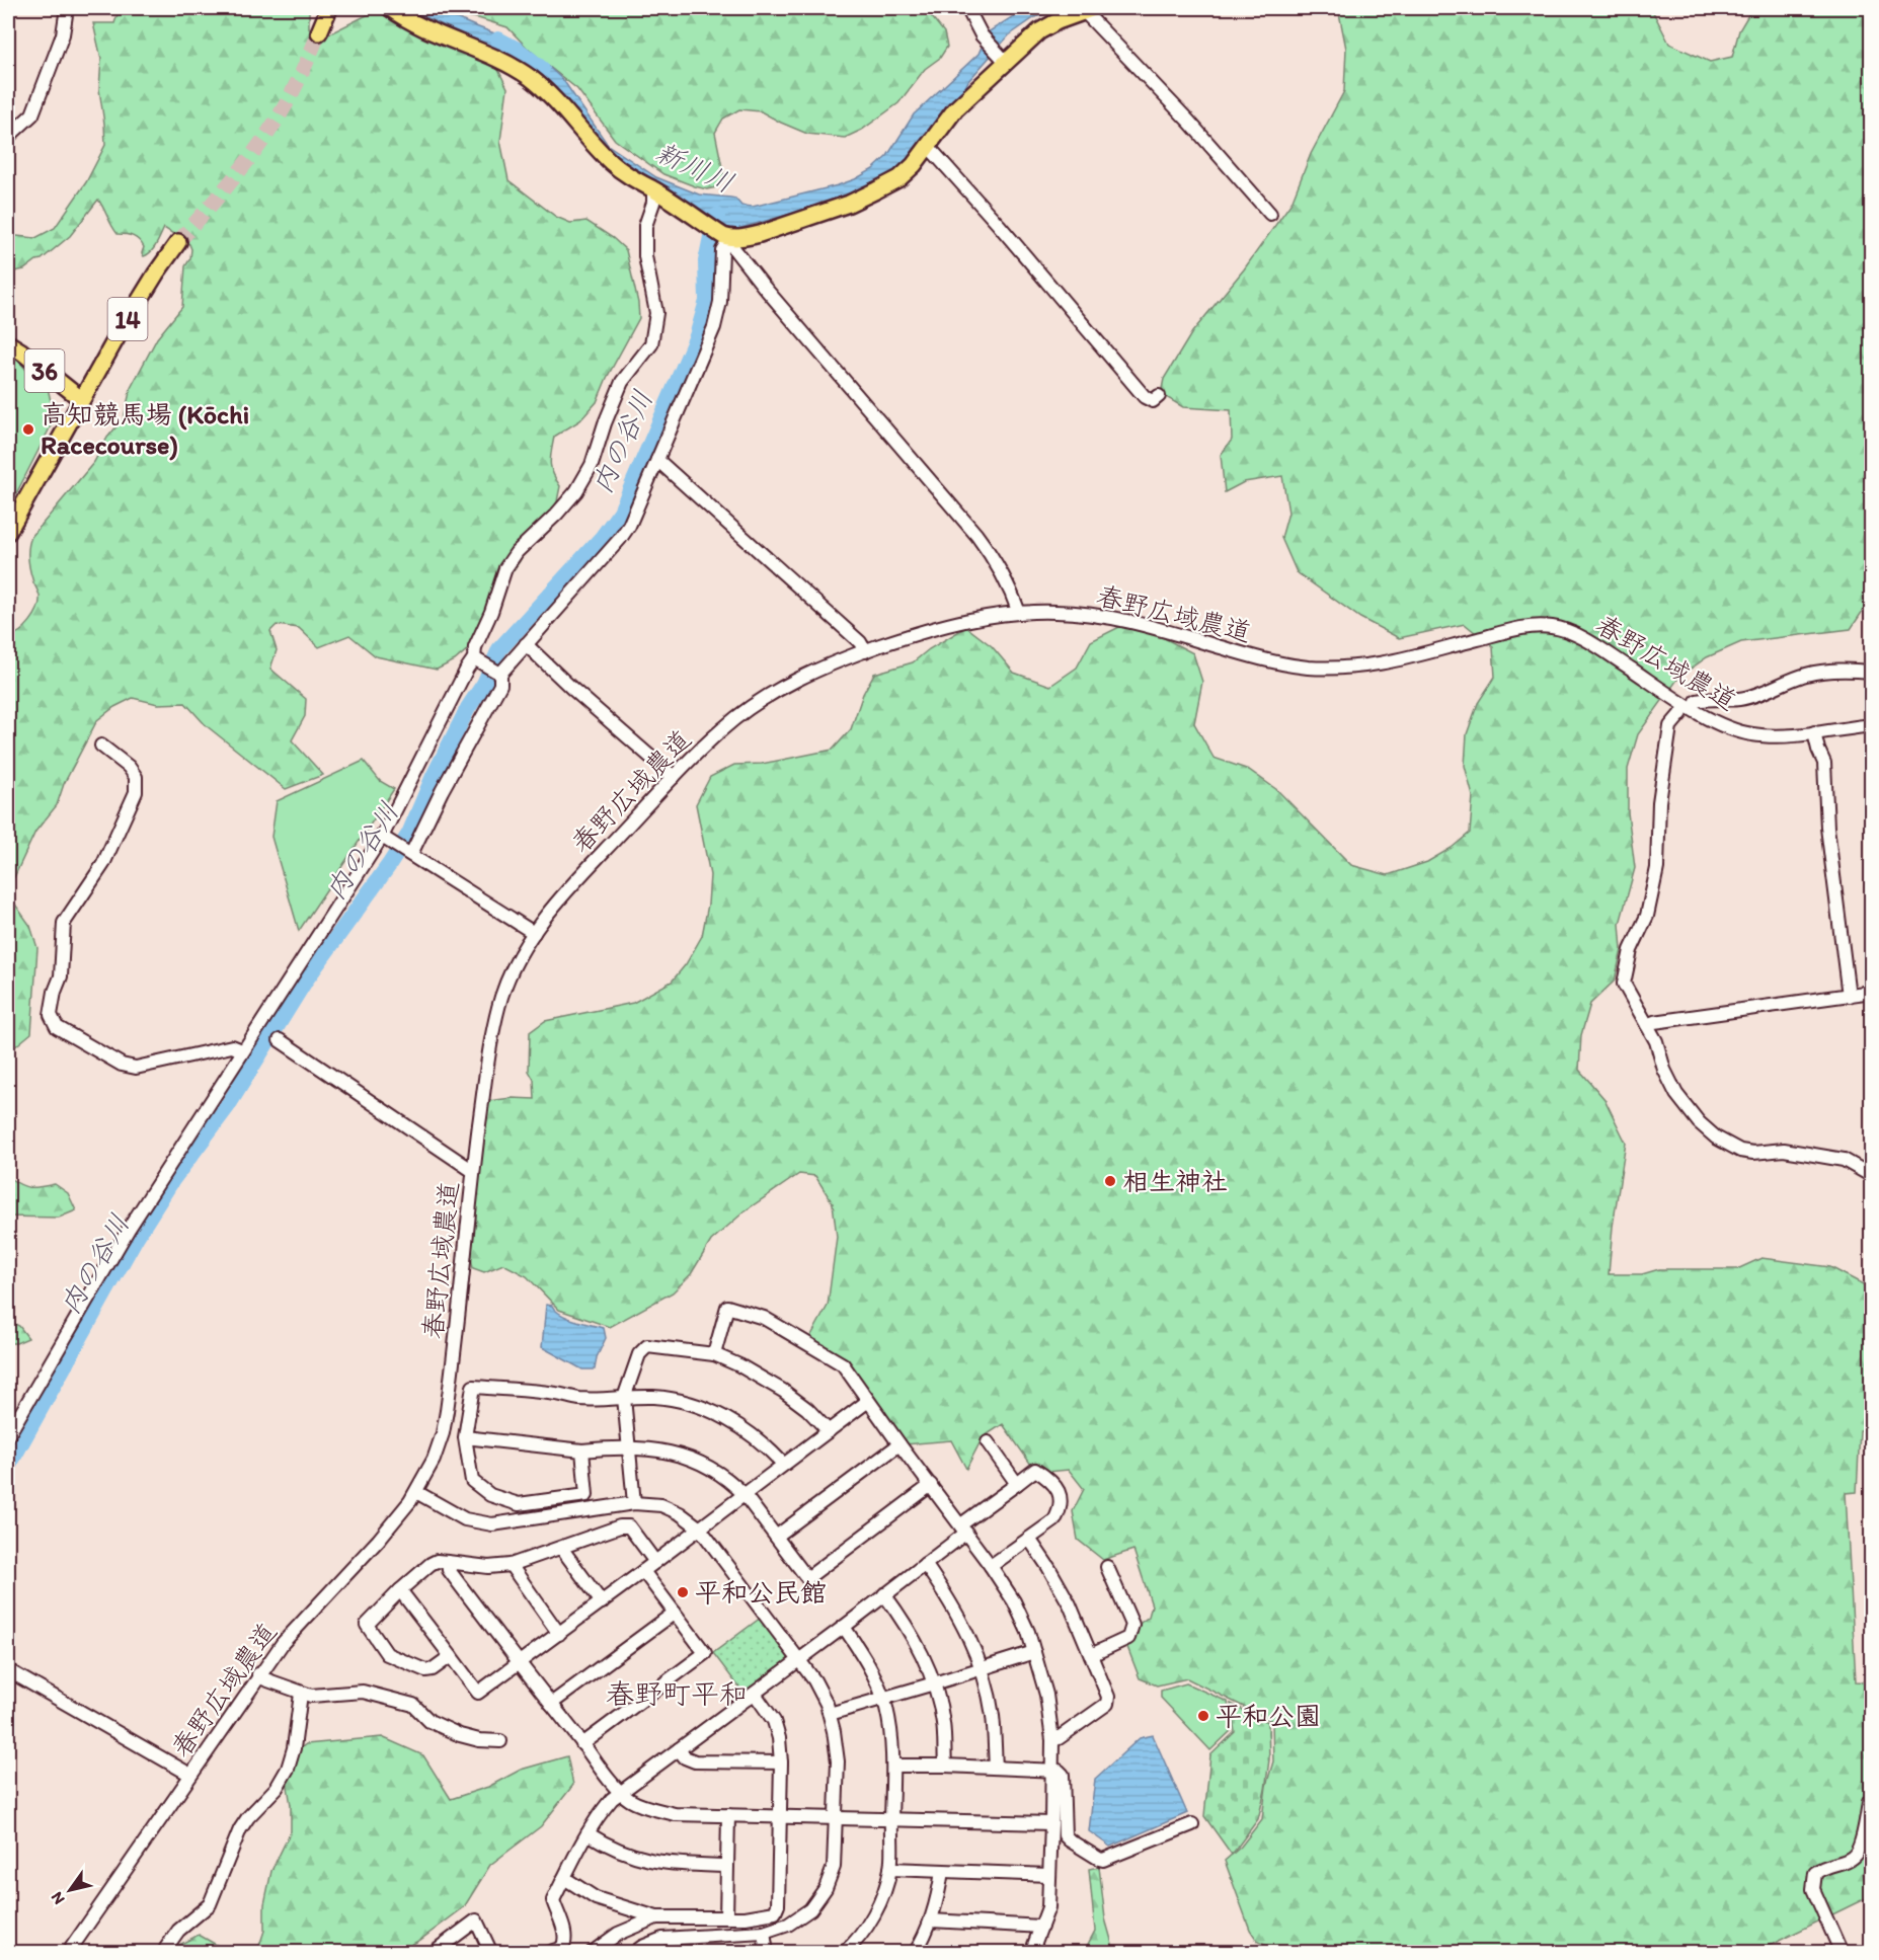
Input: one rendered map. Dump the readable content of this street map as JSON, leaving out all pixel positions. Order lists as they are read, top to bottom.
{
  "streets": {
    "main road": ["14", "36"],
    "street": ["春野広域農道"]
  },
  "crossings": [
    ["14", "36"]
  ],
  "districts": ["春野町平和"],
  "water": ["新川川", "内の谷川"],
  "places": [
    "高知競馬場 (Kōchi Racecourse)",
    "相生神社",
    "平和公民館",
    "平和公園"
  ],
  "north": "bottom left"
}
